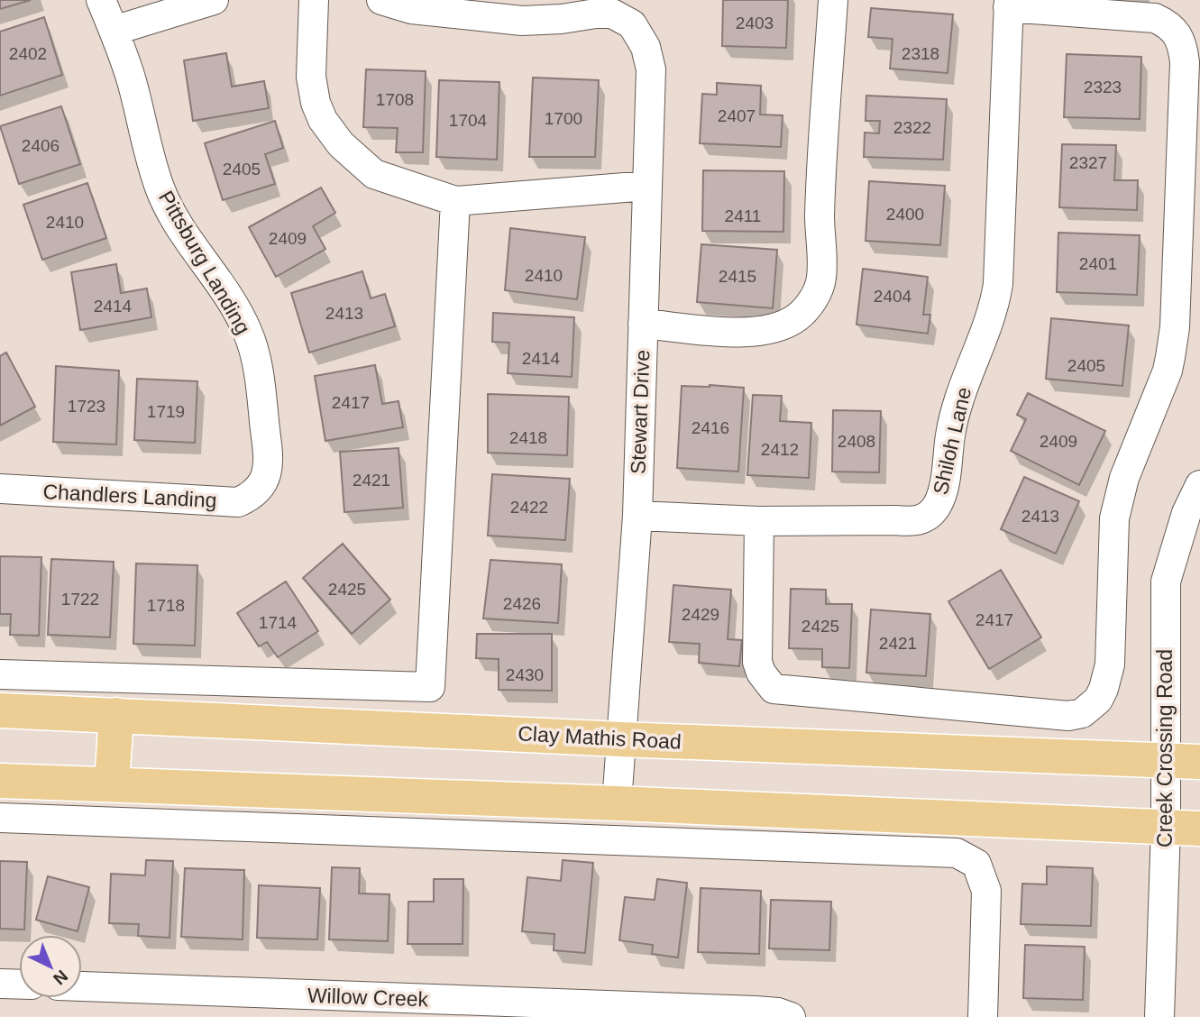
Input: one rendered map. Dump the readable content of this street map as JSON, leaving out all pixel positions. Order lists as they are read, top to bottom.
{
  "streets": {
    "main road": ["Clay Mathis Road"],
    "street": [
      "Pittsburg Landing",
      "Stewart Drive",
      "Shiloh Lane",
      "Chandlers Landing",
      "Creek Crossing Road",
      "Willow Creek"
    ]
  },
  "crossings": [
    ["Pittsburg Landing", "Chandlers Landing"],
    ["Stewart Drive", "Shiloh Lane"],
    ["Stewart Drive", "Clay Mathis Road"],
    ["Clay Mathis Road", "Creek Crossing Road"]
  ],
  "house_numbers": [
    "2403",
    "2402",
    "2318",
    "2323",
    "1708",
    "2407",
    "1700",
    "1704",
    "2322",
    "2406",
    "2327",
    "2405",
    "2400",
    "2411",
    "2410",
    "2409",
    "2401",
    "2410",
    "2415",
    "2404",
    "2414",
    "2413",
    "2414",
    "2405",
    "2417",
    "1723",
    "1719",
    "2416",
    "2418",
    "2408",
    "2409",
    "2412",
    "2421",
    "2422",
    "2413",
    "2425",
    "1722",
    "2426",
    "1718",
    "2429",
    "2417",
    "1714",
    "2425",
    "2421",
    "2430"
  ],
  "north": "bottom right"
}
